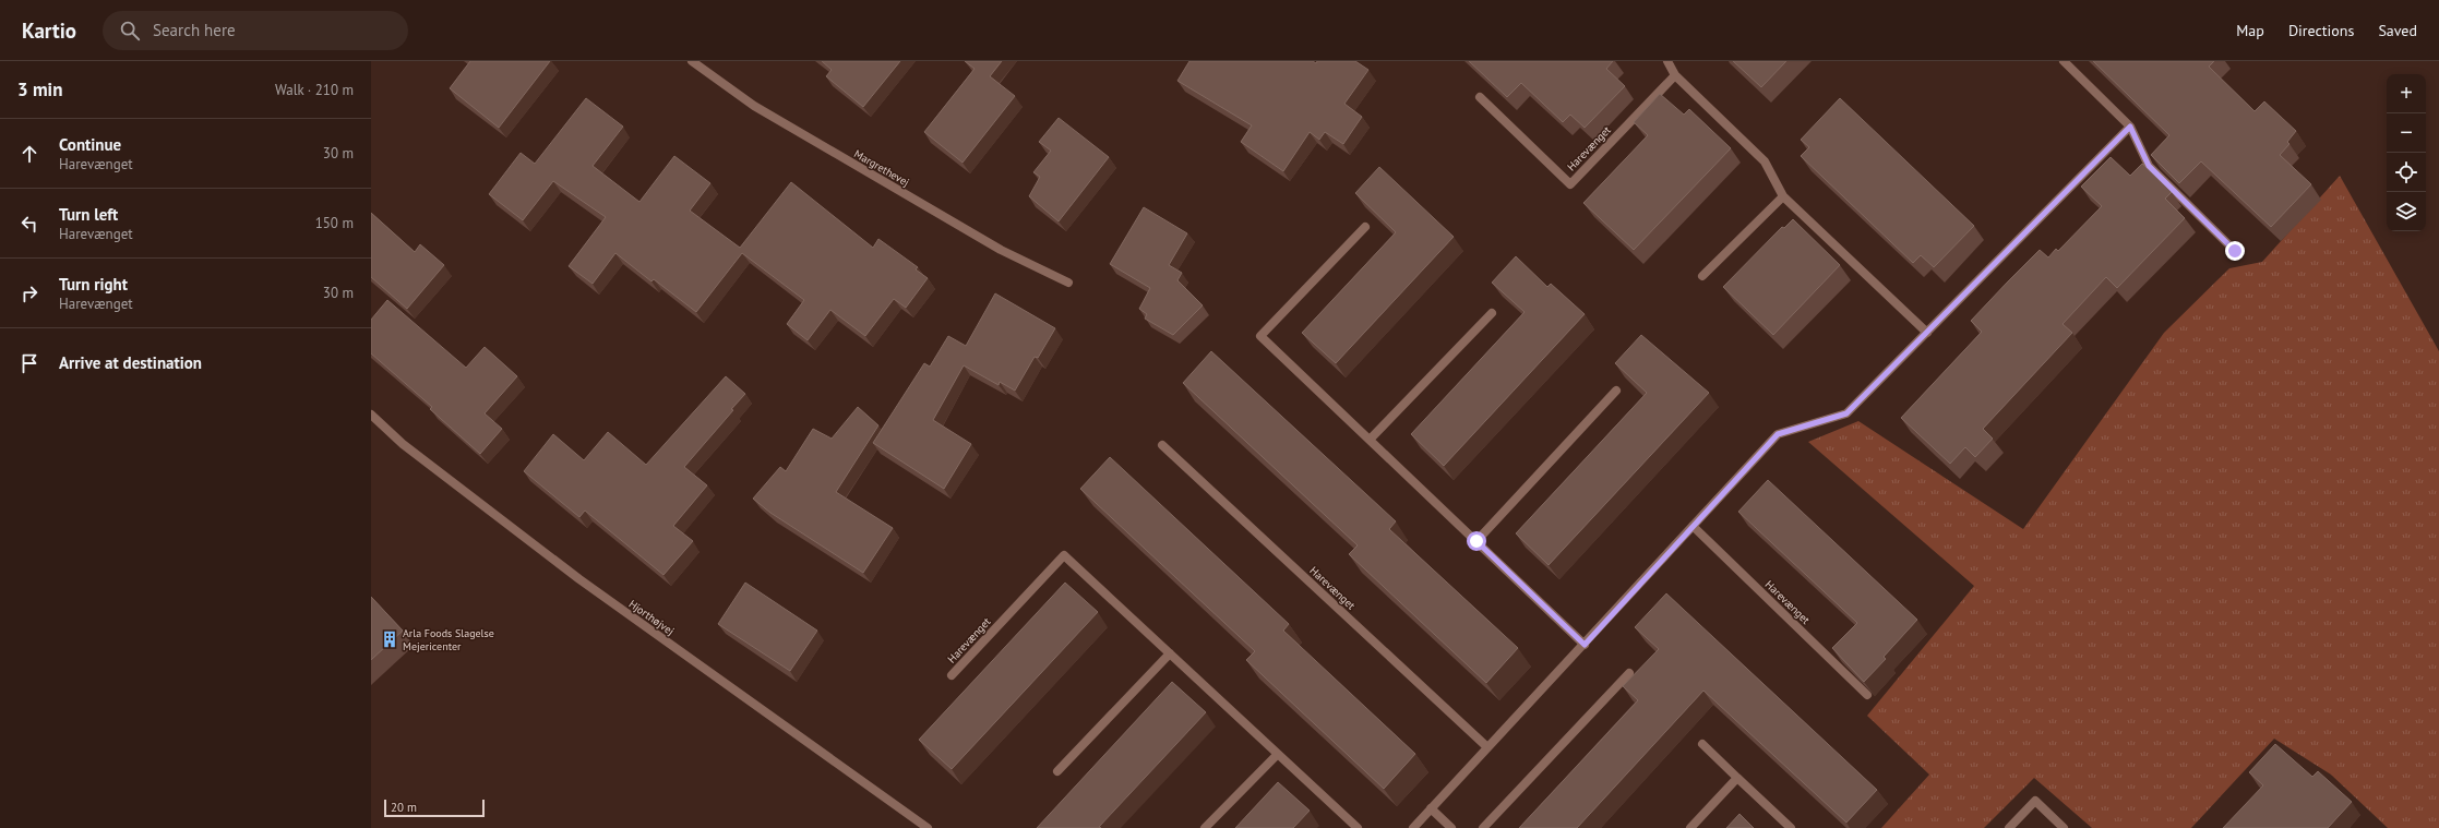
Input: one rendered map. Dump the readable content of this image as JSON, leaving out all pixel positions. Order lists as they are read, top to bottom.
{
  "streets": {
    "street": ["Harevænget", "Margrethevej", "Hjorthøjvej"]
  },
  "places": {
    "building": ["Arla Foods Slagelse Mejericenter"]
  },
  "scale_bar": "20 m",
  "page": {
    "header": "Kartio",
    "search": "Search here",
    "nav": ["Map", "Directions", "Saved"],
    "heading": ["3 min", "Walk · 210 m"],
    "map_buttons": ["+", "−"],
    "list": [
      ["Continue", "Harevænget", "30 m"],
      ["Turn left", "Harevænget", "150 m"],
      ["Turn right", "Harevænget", "30 m"],
      "Arrive at destination"
    ],
    "scale": "20 m"
  }
}
